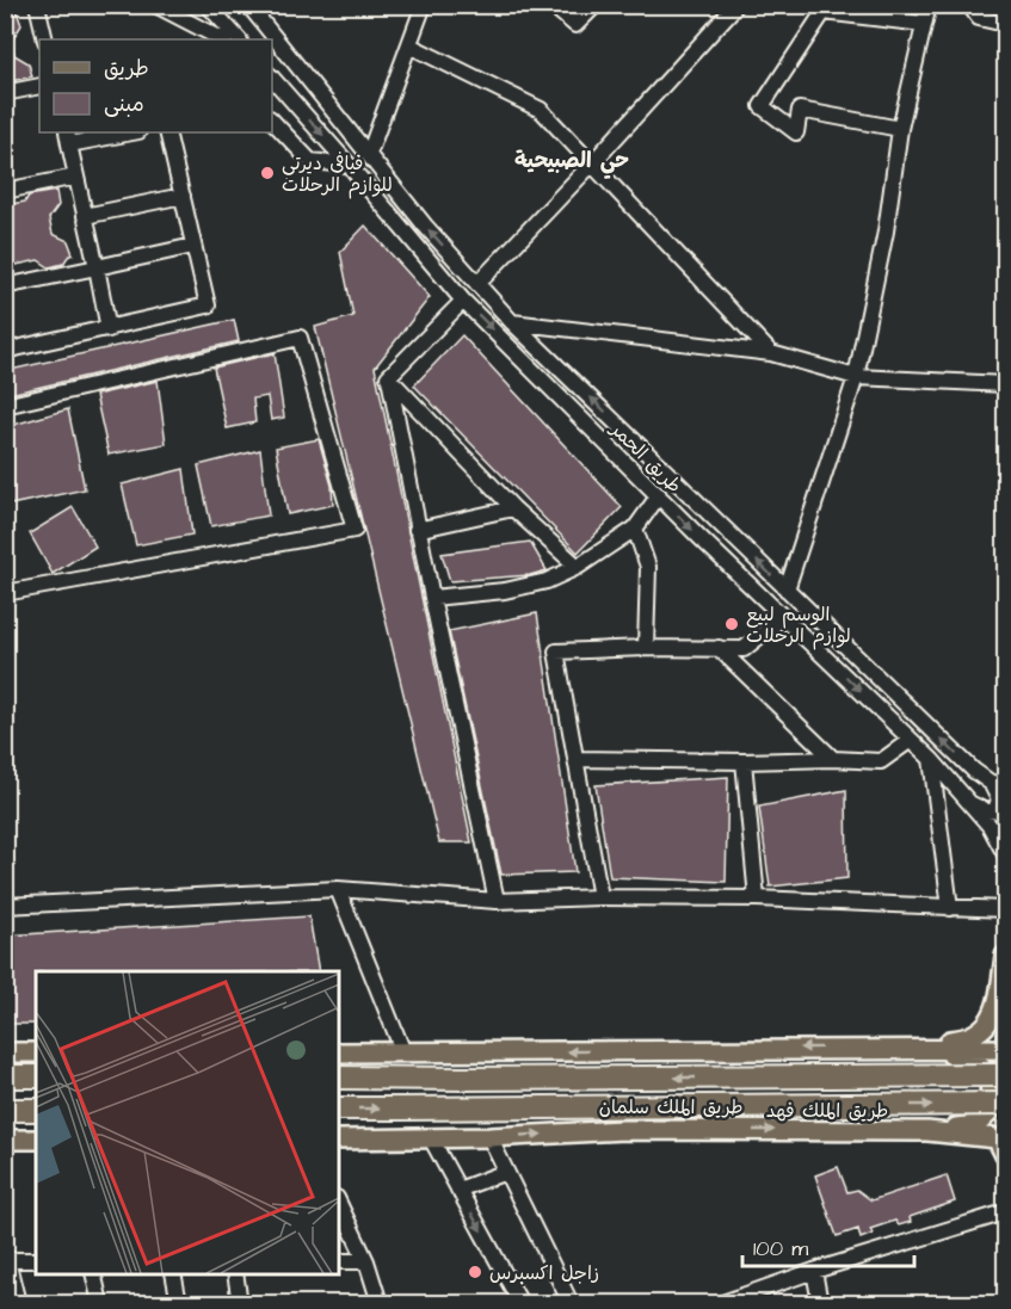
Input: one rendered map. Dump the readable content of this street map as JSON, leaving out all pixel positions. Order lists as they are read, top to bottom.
{
  "streets": {
    "highway": ["طريق الملك سلمان"],
    "main road": ["طريق الملك فهد"],
    "street": ["طريق الحمر"]
  },
  "districts": ["حي الصبيحية"],
  "places": ["فيافي ديرتي للوازم الرحلات", "الوسم لبيع لوازم الرحلات", "زاجل اكسبرس"],
  "legend": ["طريق", "مبنى"],
  "scale_bar": "100 m"
}
